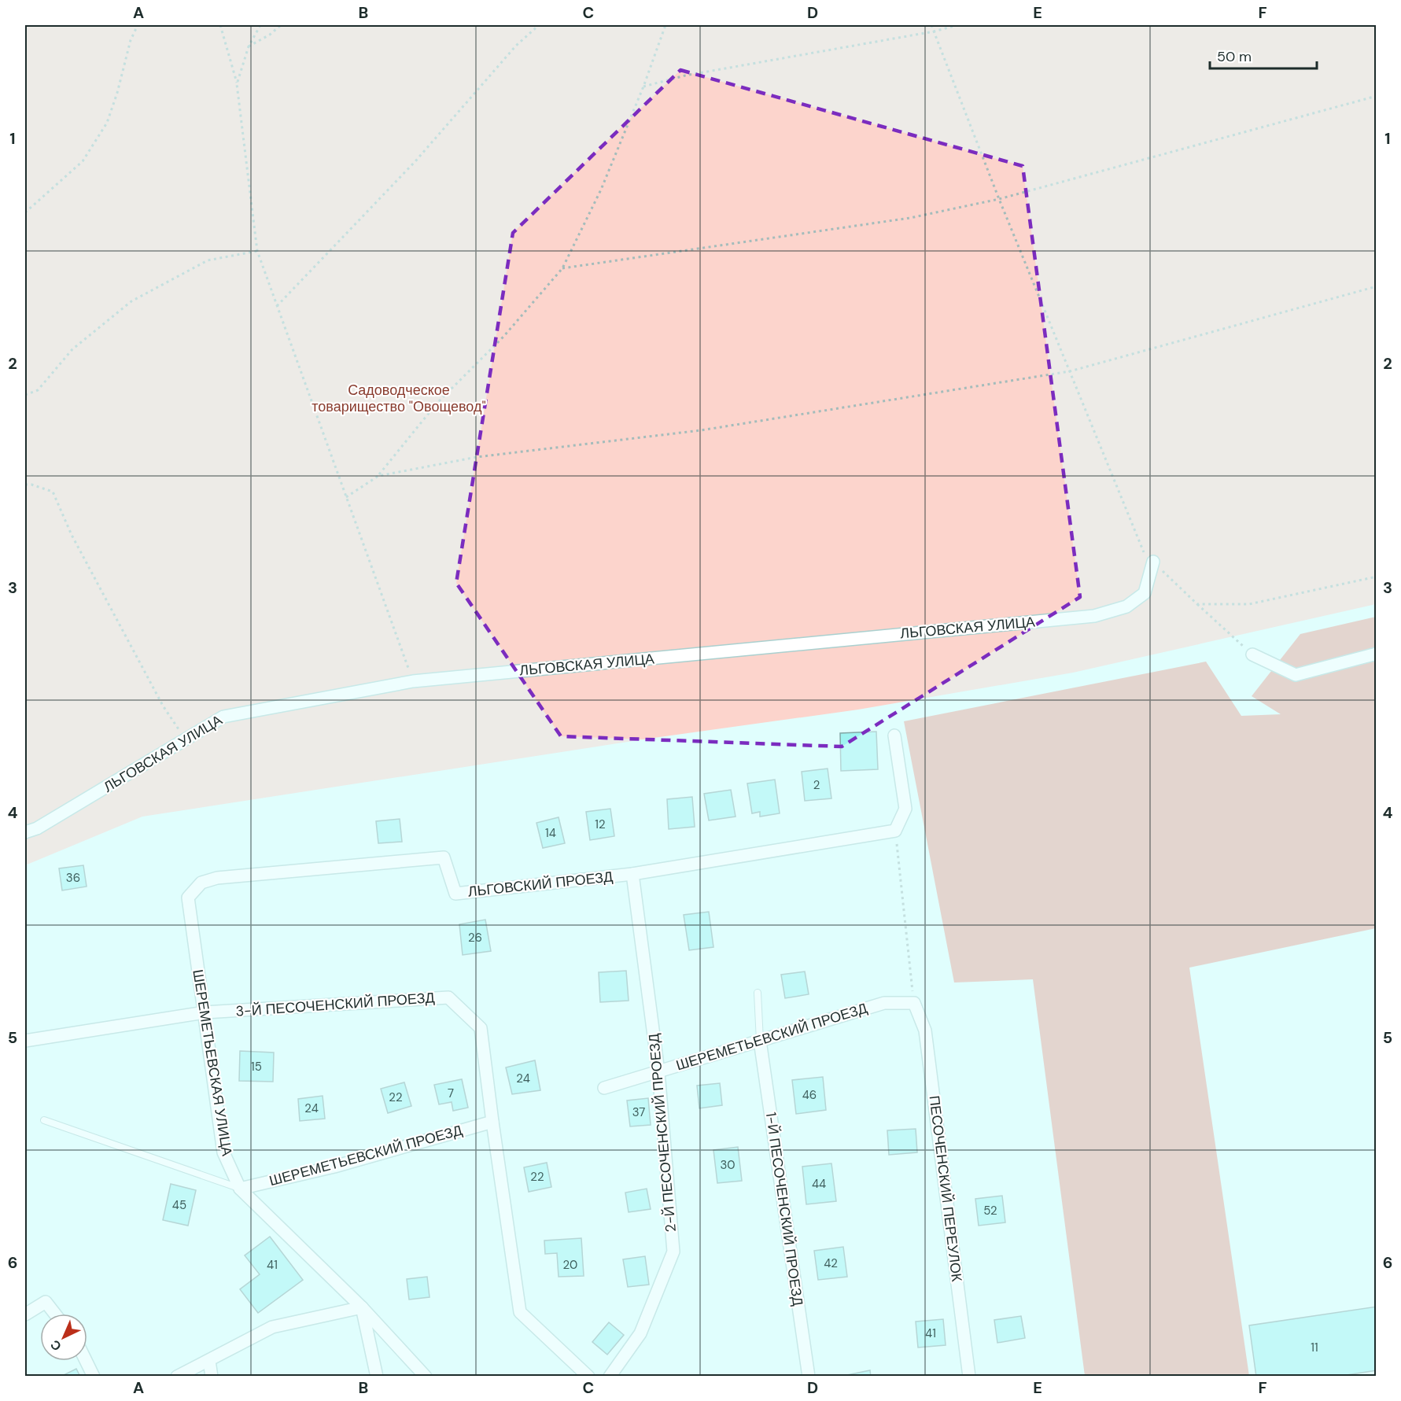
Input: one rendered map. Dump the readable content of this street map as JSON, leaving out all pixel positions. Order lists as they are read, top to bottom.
{
  "streets": {
    "street": [
      "ЛЬГОВСКАЯ УЛИЦА",
      "ЛЬГОВСКИЙ ПРОЕЗД",
      "3-Й ПЕСОЧЕНСКИЙ ПРОЕЗД",
      "ШЕРЕМЕТЬЕВСКИЙ ПРОЕЗД",
      "ШЕРЕМЕТЬЕВСКАЯ УЛИЦА",
      "2-Й ПЕСОЧЕНСКИЙ ПРОЕЗД",
      "ПЕСОЧЕНСКИЙ ПЕРЕУЛОК",
      "1-Й ПЕСОЧЕНСКИЙ ПРОЕЗД"
    ]
  },
  "crossings": [
    ["ЛЬГОВСКИЙ ПРОЕЗД", "ШЕРЕМЕТЬЕВСКАЯ УЛИЦА"],
    ["ЛЬГОВСКИЙ ПРОЕЗД", "2-Й ПЕСОЧЕНСКИЙ ПРОЕЗД"],
    ["3-Й ПЕСОЧЕНСКИЙ ПРОЕЗД", "ШЕРЕМЕТЬЕВСКИЙ ПРОЕЗД"],
    ["3-Й ПЕСОЧЕНСКИЙ ПРОЕЗД", "ШЕРЕМЕТЬЕВСКАЯ УЛИЦА"],
    ["ШЕРЕМЕТЬЕВСКИЙ ПРОЕЗД", "ШЕРЕМЕТЬЕВСКАЯ УЛИЦА"],
    ["ШЕРЕМЕТЬЕВСКИЙ ПРОЕЗД", "2-Й ПЕСОЧЕНСКИЙ ПРОЕЗД"],
    ["ШЕРЕМЕТЬЕВСКИЙ ПРОЕЗД", "ПЕСОЧЕНСКИЙ ПЕРЕУЛОК"],
    ["ШЕРЕМЕТЬЕВСКИЙ ПРОЕЗД", "1-Й ПЕСОЧЕНСКИЙ ПРОЕЗД"]
  ],
  "parks": ["Садоводческое товарищество \"Овощевод\""],
  "house_numbers": [
    "2",
    "12",
    "14",
    "36",
    "26",
    "15",
    "24",
    "7",
    "46",
    "22",
    "24",
    "37",
    "30",
    "22",
    "44",
    "45",
    "52",
    "42",
    "41",
    "20",
    "41",
    "11"
  ],
  "scale_bar": "50 m",
  "north": "bottom left",
  "grid": {
    "columns": [
      "A",
      "B",
      "C",
      "D",
      "E",
      "F"
    ],
    "rows": [
      "1",
      "2",
      "3",
      "4",
      "5",
      "6"
    ]
  }
}
